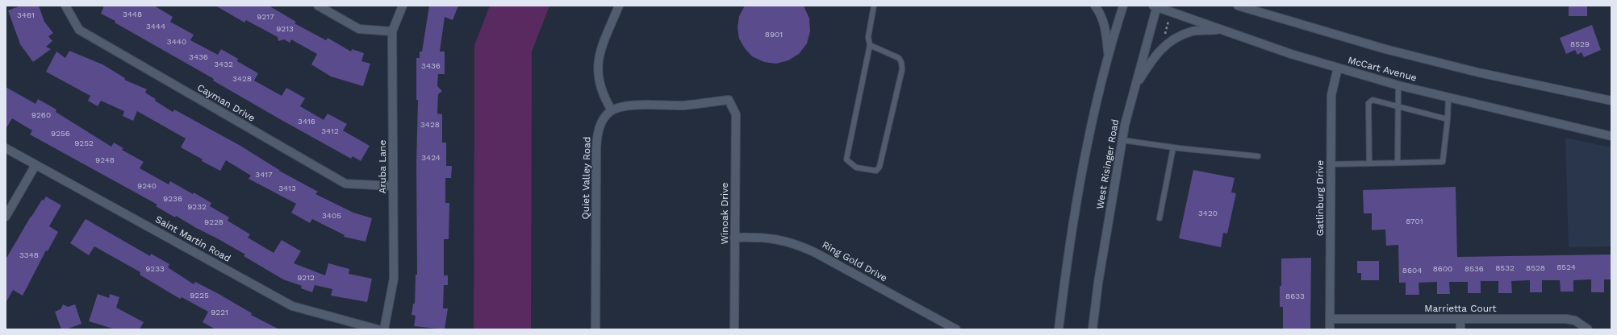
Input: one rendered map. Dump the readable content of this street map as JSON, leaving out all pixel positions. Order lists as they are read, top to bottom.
{
  "streets": {
    "street": [
      "McCart Avenue",
      "Cayman Drive",
      "West Risinger Road",
      "Aruba Lane",
      "Quiet Valley Road",
      "Gatlinburg Drive",
      "Winoak Drive",
      "Saint Martin Road",
      "Ring Gold Drive",
      "Marrietta Court"
    ]
  },
  "crossings": [
    ["McCart Avenue", "West Risinger Road"],
    ["McCart Avenue", "Gatlinburg Drive"],
    ["Cayman Drive", "Aruba Lane"],
    ["Quiet Valley Road", "Winoak Drive"],
    ["Gatlinburg Drive", "Marrietta Court"],
    ["Winoak Drive", "Ring Gold Drive"]
  ],
  "house_numbers": [
    "3448",
    "3461",
    "9217",
    "3444",
    "9213",
    "8901",
    "3440",
    "8529",
    "3436",
    "3432",
    "3436",
    "3428",
    "9260",
    "3416",
    "3428",
    "3412",
    "9256",
    "9252",
    "3424",
    "9248",
    "3417",
    "9240",
    "3413",
    "9236",
    "9232",
    "3420",
    "3405",
    "8701",
    "9228",
    "3348",
    "8524",
    "8532",
    "8528",
    "9233",
    "8600",
    "8536",
    "8604",
    "9212",
    "9225",
    "8633",
    "9221"
  ]
}
